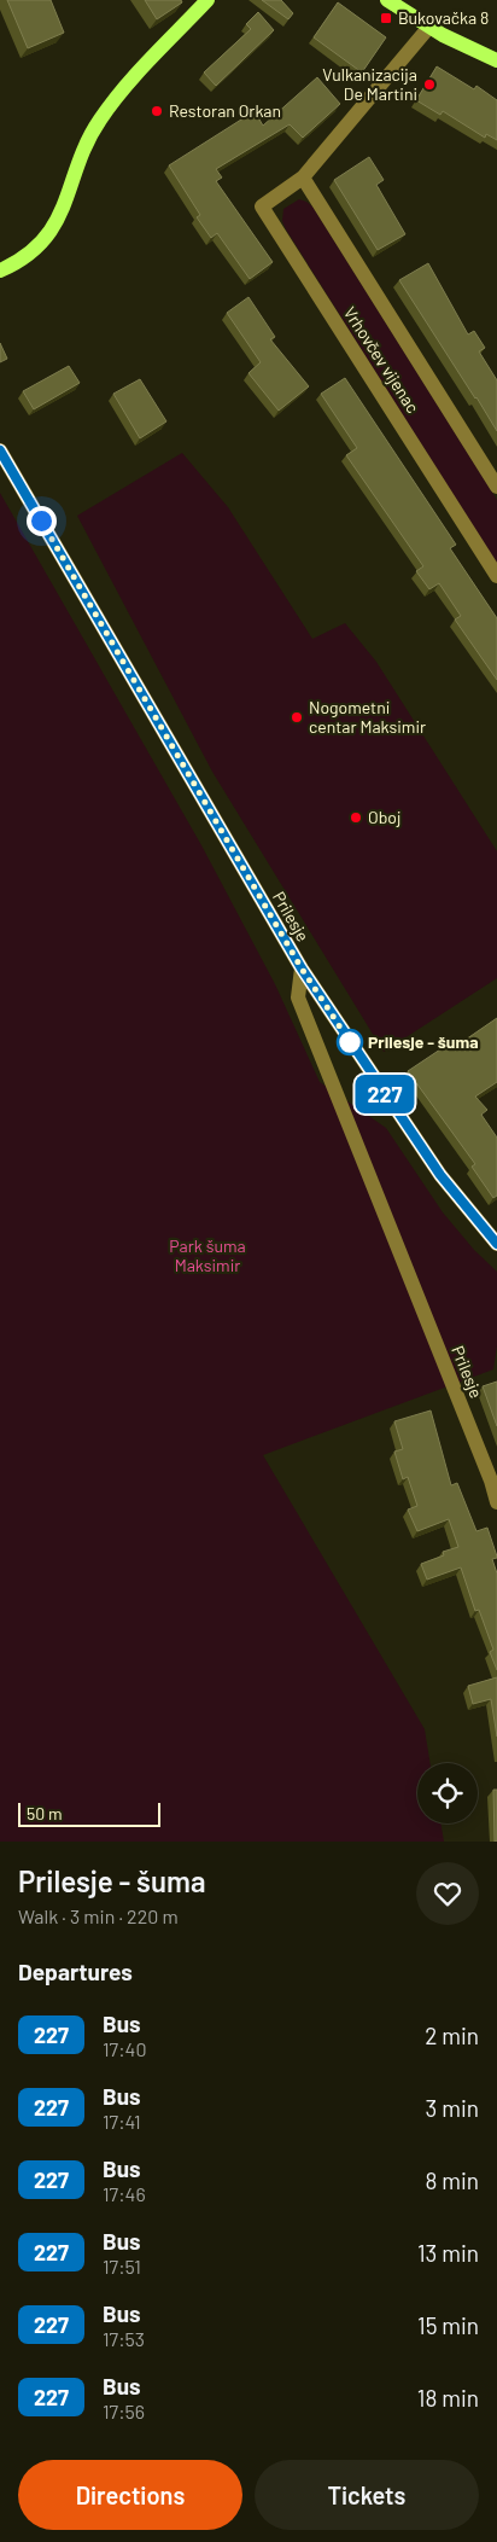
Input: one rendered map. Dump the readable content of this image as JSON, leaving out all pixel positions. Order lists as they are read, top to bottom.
{
  "streets": {
    "street": ["Vrhovčev vijenac", "Prilesje"]
  },
  "parks": ["Park šuma Maksimir"],
  "places": {
    "transit": ["Bukovačka 8"],
    "other": [
      "Vulkanizacija De Martini",
      "Restoran Orkan",
      "Nogometni centar Maksimir",
      "Oboj",
      "Prilesje - šuma"
    ]
  },
  "lines": ["bus line 227"],
  "scale_bar": "50 m",
  "page": {
    "on_map": "227",
    "scale": "50 m",
    "heading": [
      ["Prilesje - šuma", "Walk · 3 min · 220 m"],
      "Departures"
    ],
    "list": [
      {
        "mark": "227",
        "name": "Bus",
        "note": "17:40",
        "value": "2 min"
      },
      {
        "mark": "227",
        "name": "Bus",
        "note": "17:41",
        "value": "3 min"
      },
      {
        "mark": "227",
        "name": "Bus",
        "note": "17:46",
        "value": "8 min"
      },
      {
        "mark": "227",
        "name": "Bus",
        "note": "17:51",
        "value": "13 min"
      },
      {
        "mark": "227",
        "name": "Bus",
        "note": "17:53",
        "value": "15 min"
      },
      {
        "mark": "227",
        "name": "Bus",
        "note": "17:56",
        "value": "18 min"
      }
    ],
    "buttons": ["Directions", "Tickets"]
  }
}
